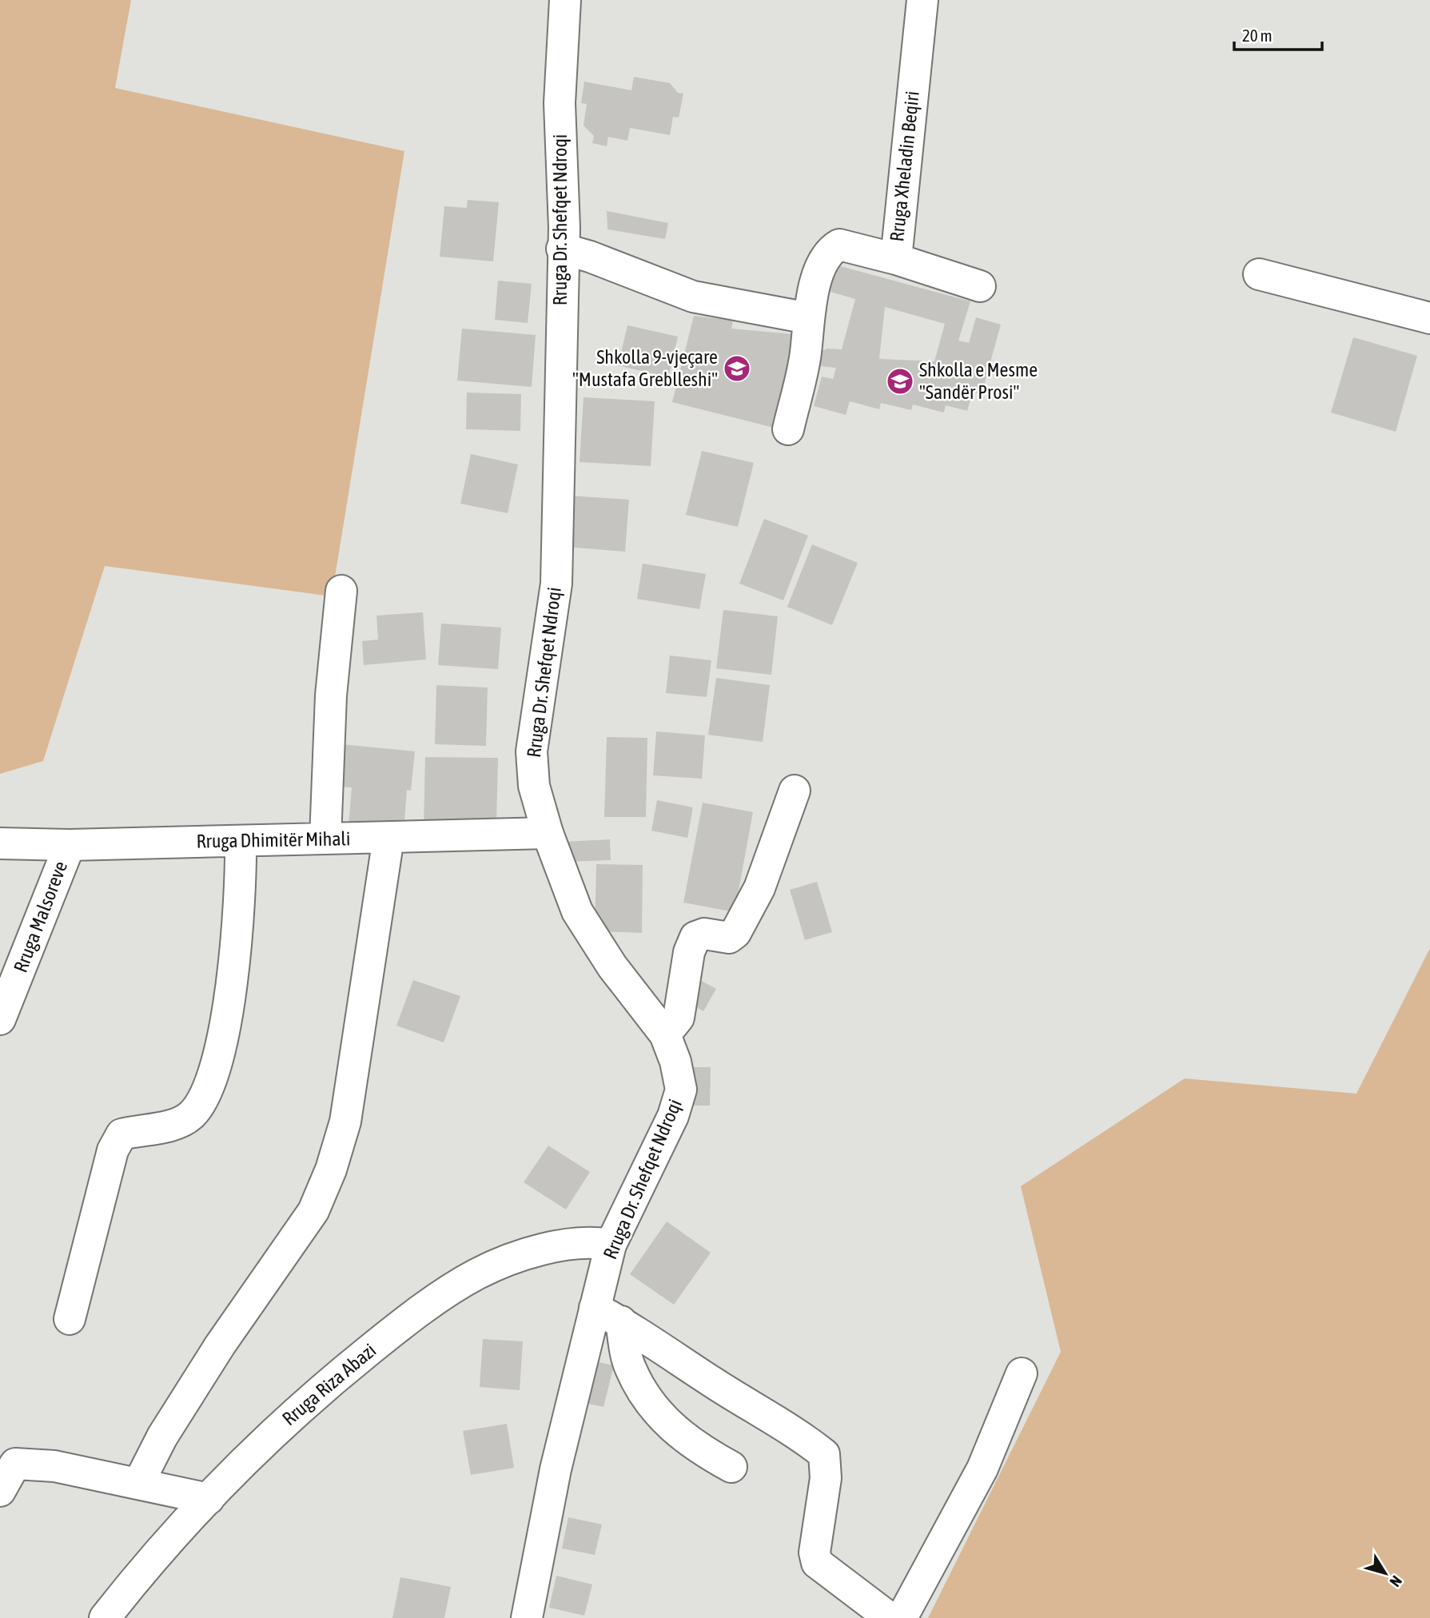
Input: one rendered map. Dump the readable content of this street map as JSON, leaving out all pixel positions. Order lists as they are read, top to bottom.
{
  "streets": {
    "street": [
      "Rruga Xheladin Beqiri",
      "Rruga Dr. Shefqet Ndroqi",
      "Rruga Dhimitër Mihali",
      "Rruga Malsoreve",
      "Rruga Riza Abazi"
    ]
  },
  "crossings": [
    ["Rruga Dr. Shefqet Ndroqi", "Rruga Dhimitër Mihali"],
    ["Rruga Dr. Shefqet Ndroqi", "Rruga Riza Abazi"],
    ["Rruga Dhimitër Mihali", "Rruga Malsoreve"]
  ],
  "places": {
    "school or university": ["Shkolla 9-vjeçare \"Mustafa Greblleshi\"", "Shkolla e Mesme \"Sandër Prosi\""]
  },
  "scale_bar": "20 m",
  "north": "bottom right"
}
